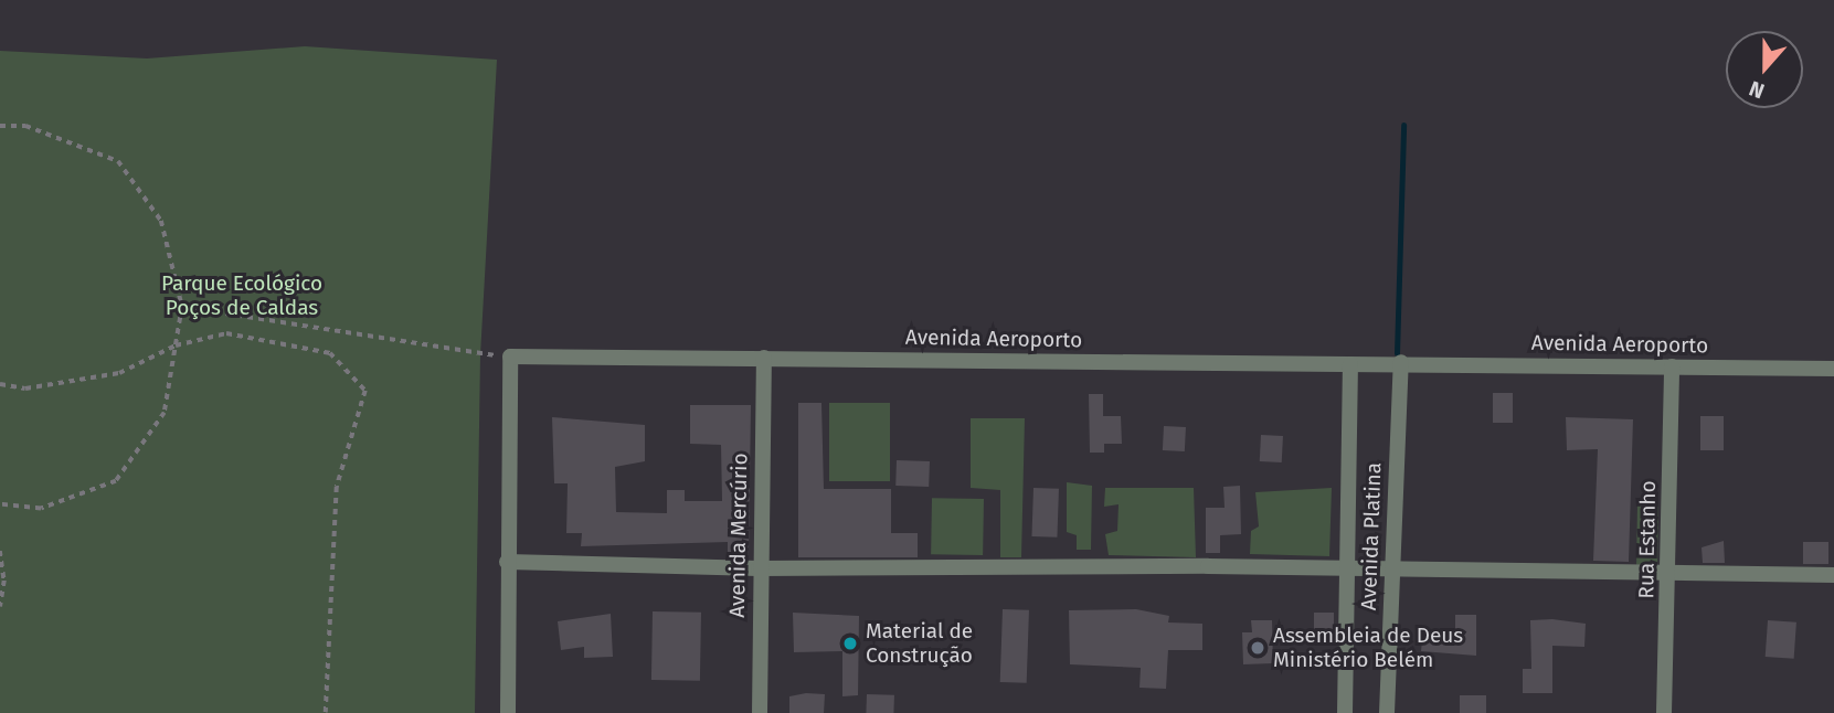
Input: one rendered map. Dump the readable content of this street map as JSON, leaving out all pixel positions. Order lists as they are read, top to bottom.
{
  "streets": {
    "street": [
      "Avenida Aeroporto",
      "Avenida Mercúrio",
      "Avenida Platina",
      "Rua Estanho"
    ]
  },
  "crossings": [
    ["Avenida Aeroporto", "Avenida Mercúrio"],
    ["Avenida Aeroporto", "Avenida Platina"],
    ["Avenida Aeroporto", "Rua Estanho"]
  ],
  "parks": ["Parque Ecológico Poços de Caldas"],
  "places": ["Material de Construção", "Assembleia de Deus Ministério Belém"],
  "north": "bottom"
}
